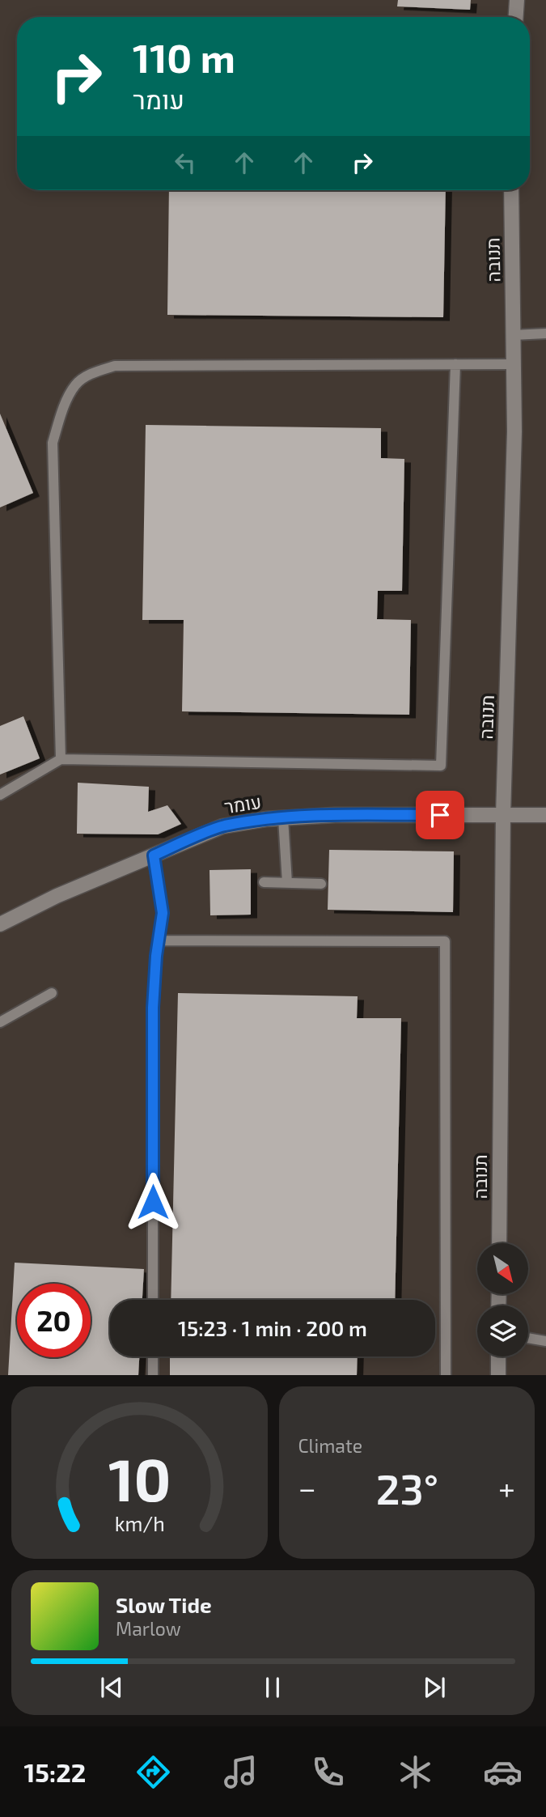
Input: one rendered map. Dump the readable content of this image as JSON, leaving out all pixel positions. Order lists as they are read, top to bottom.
{
  "streets": {
    "street": ["תנובה", "עומר"]
  },
  "crossings": [
    ["תנובה", "עומר"]
  ],
  "north": "bottom right",
  "page": {
    "turn": ["110 m", "עומר"],
    "limit": "20",
    "trip": "15:23 · 1 min · 200 m",
    "tile": "Climate",
    "heat": ["−", "23°", "+"],
    "song": ["Slow Tide", "Marlow"],
    "tabs": "15:22",
    "gauge": ["10", "km/h"]
  }
}
